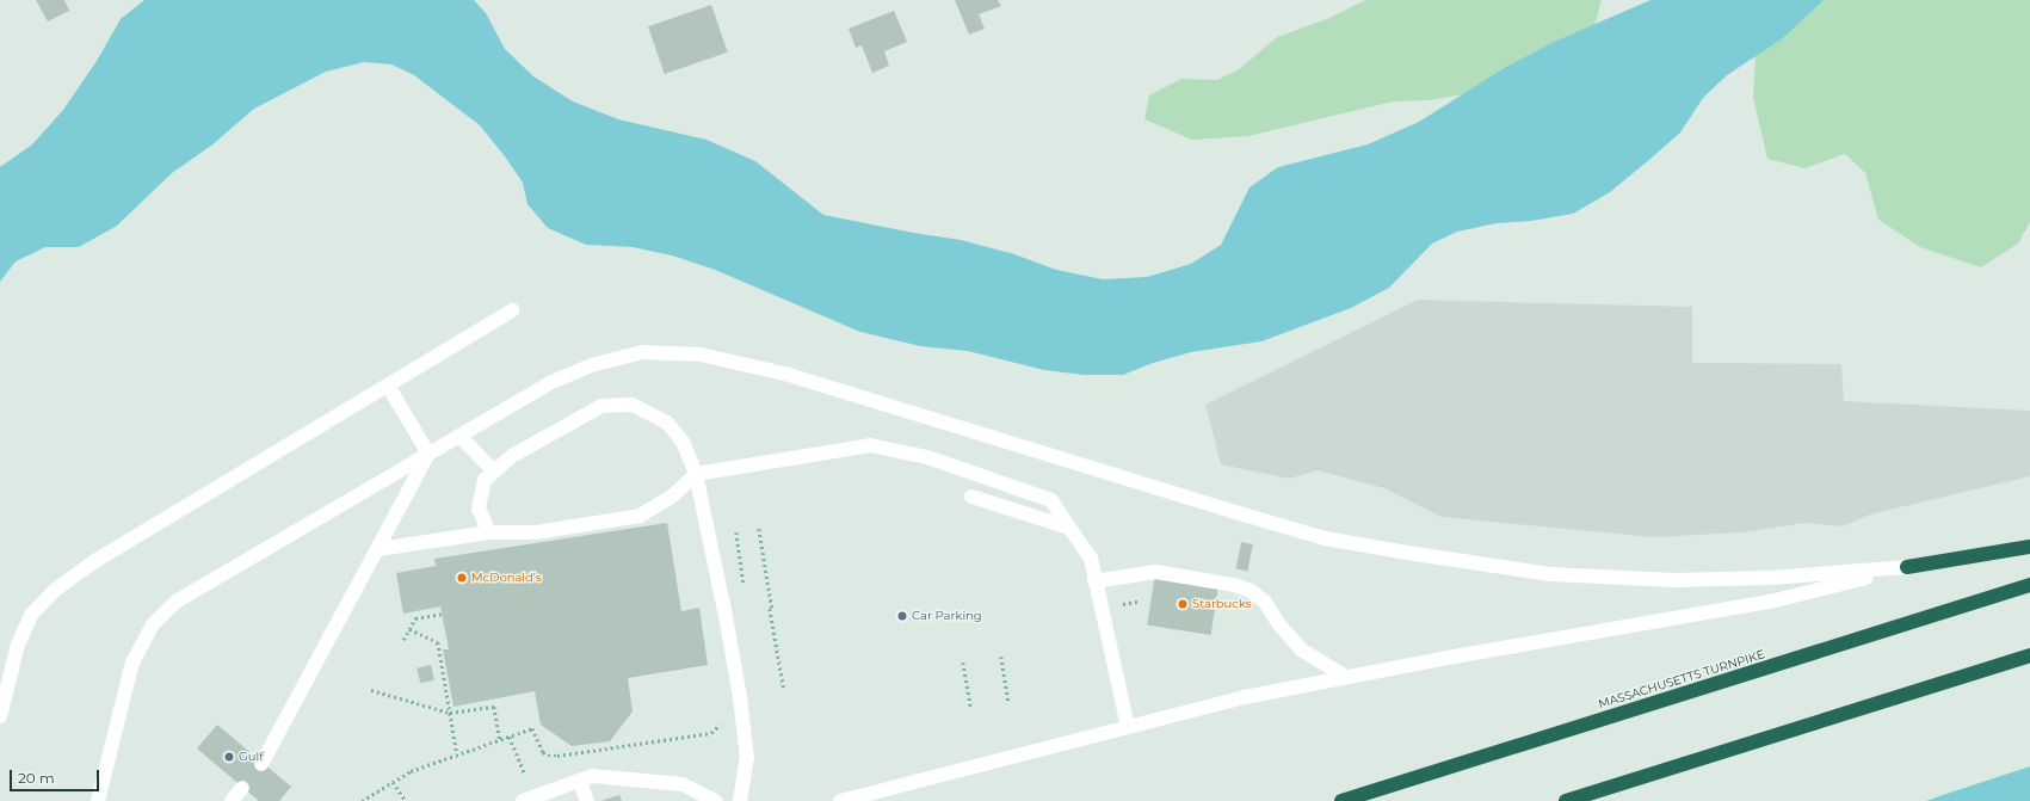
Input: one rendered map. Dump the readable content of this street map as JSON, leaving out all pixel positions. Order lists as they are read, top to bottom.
{
  "streets": {
    "highway": ["MASSACHUSETTS TURNPIKE"]
  },
  "places": [
    "McDonald's",
    "Starbucks",
    "Car Parking",
    "Gulf"
  ],
  "scale_bar": "20 m"
}
